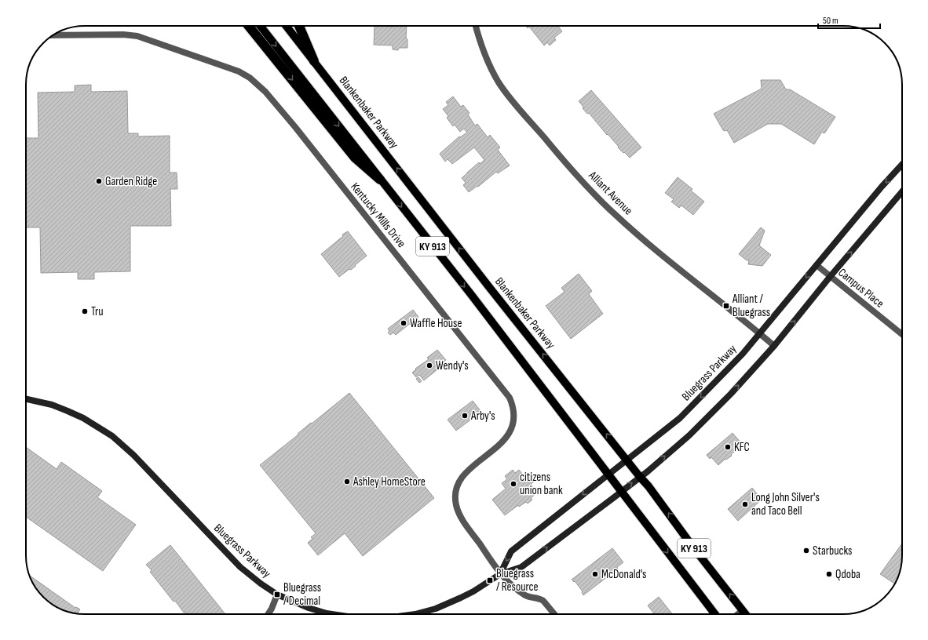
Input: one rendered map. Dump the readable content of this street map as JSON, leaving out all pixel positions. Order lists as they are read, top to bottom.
{
  "streets": {
    "main road": ["Blankenbaker Parkway", "KY 913"],
    "street": [
      "Alliant Avenue",
      "Kentucky Mills Drive",
      "Campus Place",
      "Bluegrass Parkway"
    ]
  },
  "crossings": [
    ["Blankenbaker Parkway", "Bluegrass Parkway"],
    ["Alliant Avenue", "Bluegrass Parkway"],
    ["Kentucky Mills Drive", "Bluegrass Parkway"],
    ["KY 913", "Bluegrass Parkway"],
    ["Campus Place", "Bluegrass Parkway"]
  ],
  "places": {
    "other": [
      "Garden Ridge",
      "Tru",
      "Waffle House",
      "Wendy's",
      "Arby's",
      "KFC",
      "Ashley HomeStore",
      "citizens union bank",
      "Long John Silver's and Taco Bell",
      "Starbucks",
      "McDonald's",
      "Qdoba"
    ],
    "transit": ["Alliant / Bluegrass", "Bluegrass / Resource", "Bluegrass / Decimal"]
  },
  "scale_bar": "50 m"
}
